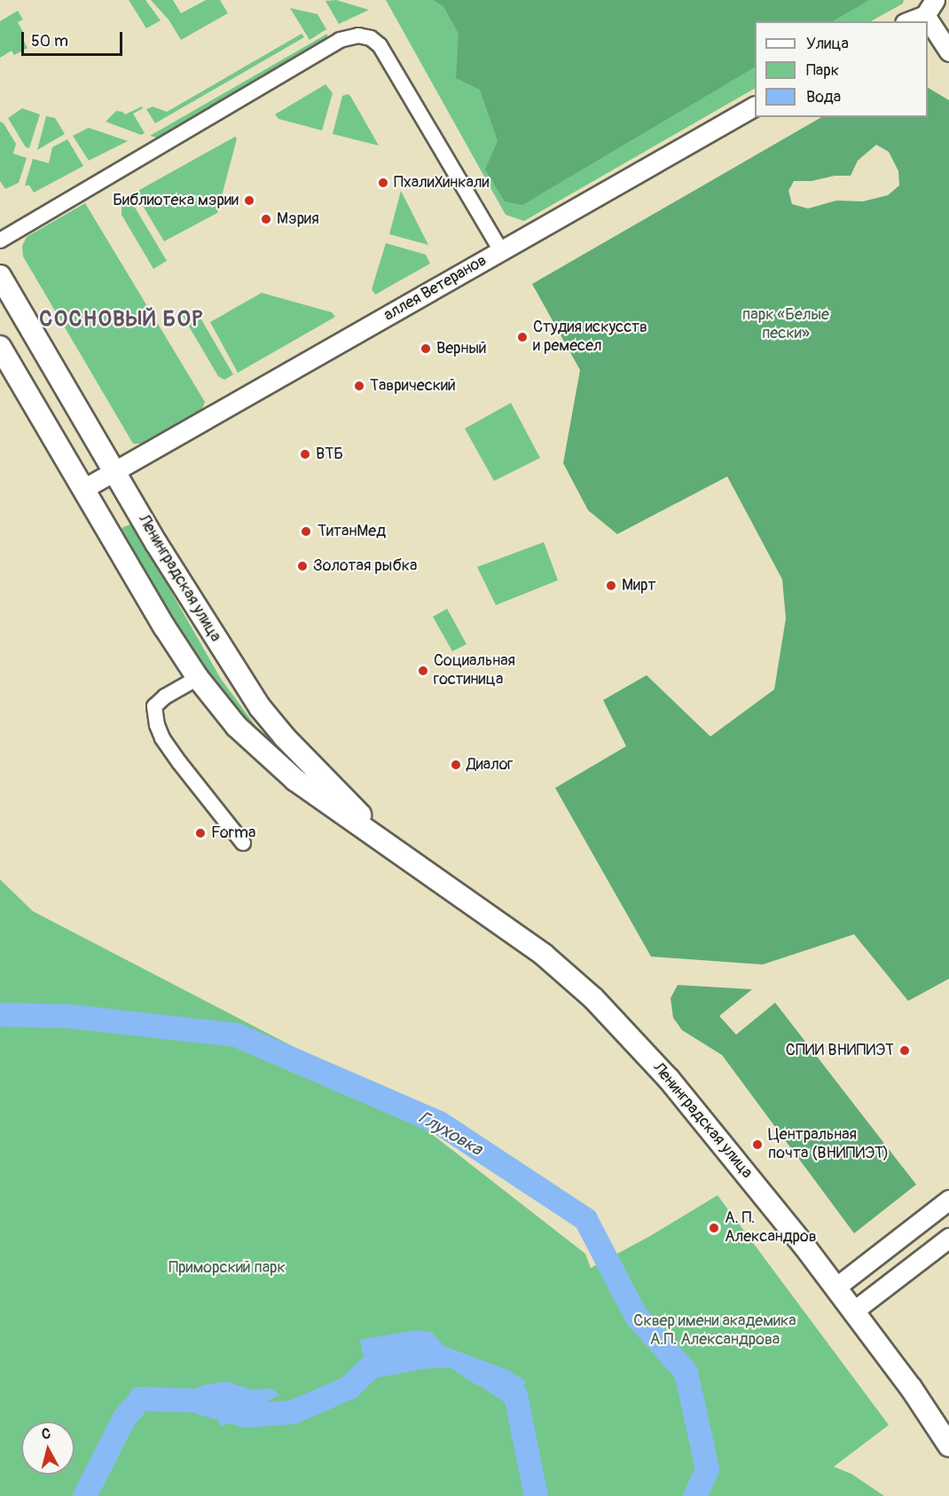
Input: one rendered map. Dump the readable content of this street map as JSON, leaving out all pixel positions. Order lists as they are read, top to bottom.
{
  "streets": {
    "main road": ["Ленинградская улица"],
    "street": ["аллея Ветеранов"]
  },
  "crossings": [
    ["аллея Ветеранов", "Ленинградская улица"]
  ],
  "districts": ["СОСНОВЫЙ БОР"],
  "water": ["Глуховка"],
  "parks": ["парк «Белые пески»", "Приморский парк", "Сквер имени академика А.П. Александрова"],
  "places": [
    "ПхалиХинкали",
    "Библиотека мэрии",
    "Мэрия",
    "Студия искусств и ремесел",
    "Верный",
    "Таврический",
    "ВТБ",
    "ТитанМед",
    "Золотая рыбка",
    "Мирт",
    "Социальная гостиница",
    "Диалог",
    "Forma",
    "СПИИ ВНИПИЭТ",
    "Центральная почта (ВНИПИЭТ)",
    "А. П. Александров"
  ],
  "legend": ["Улица", "Парк", "Вода"],
  "scale_bar": "50 m",
  "north": "top"
}
